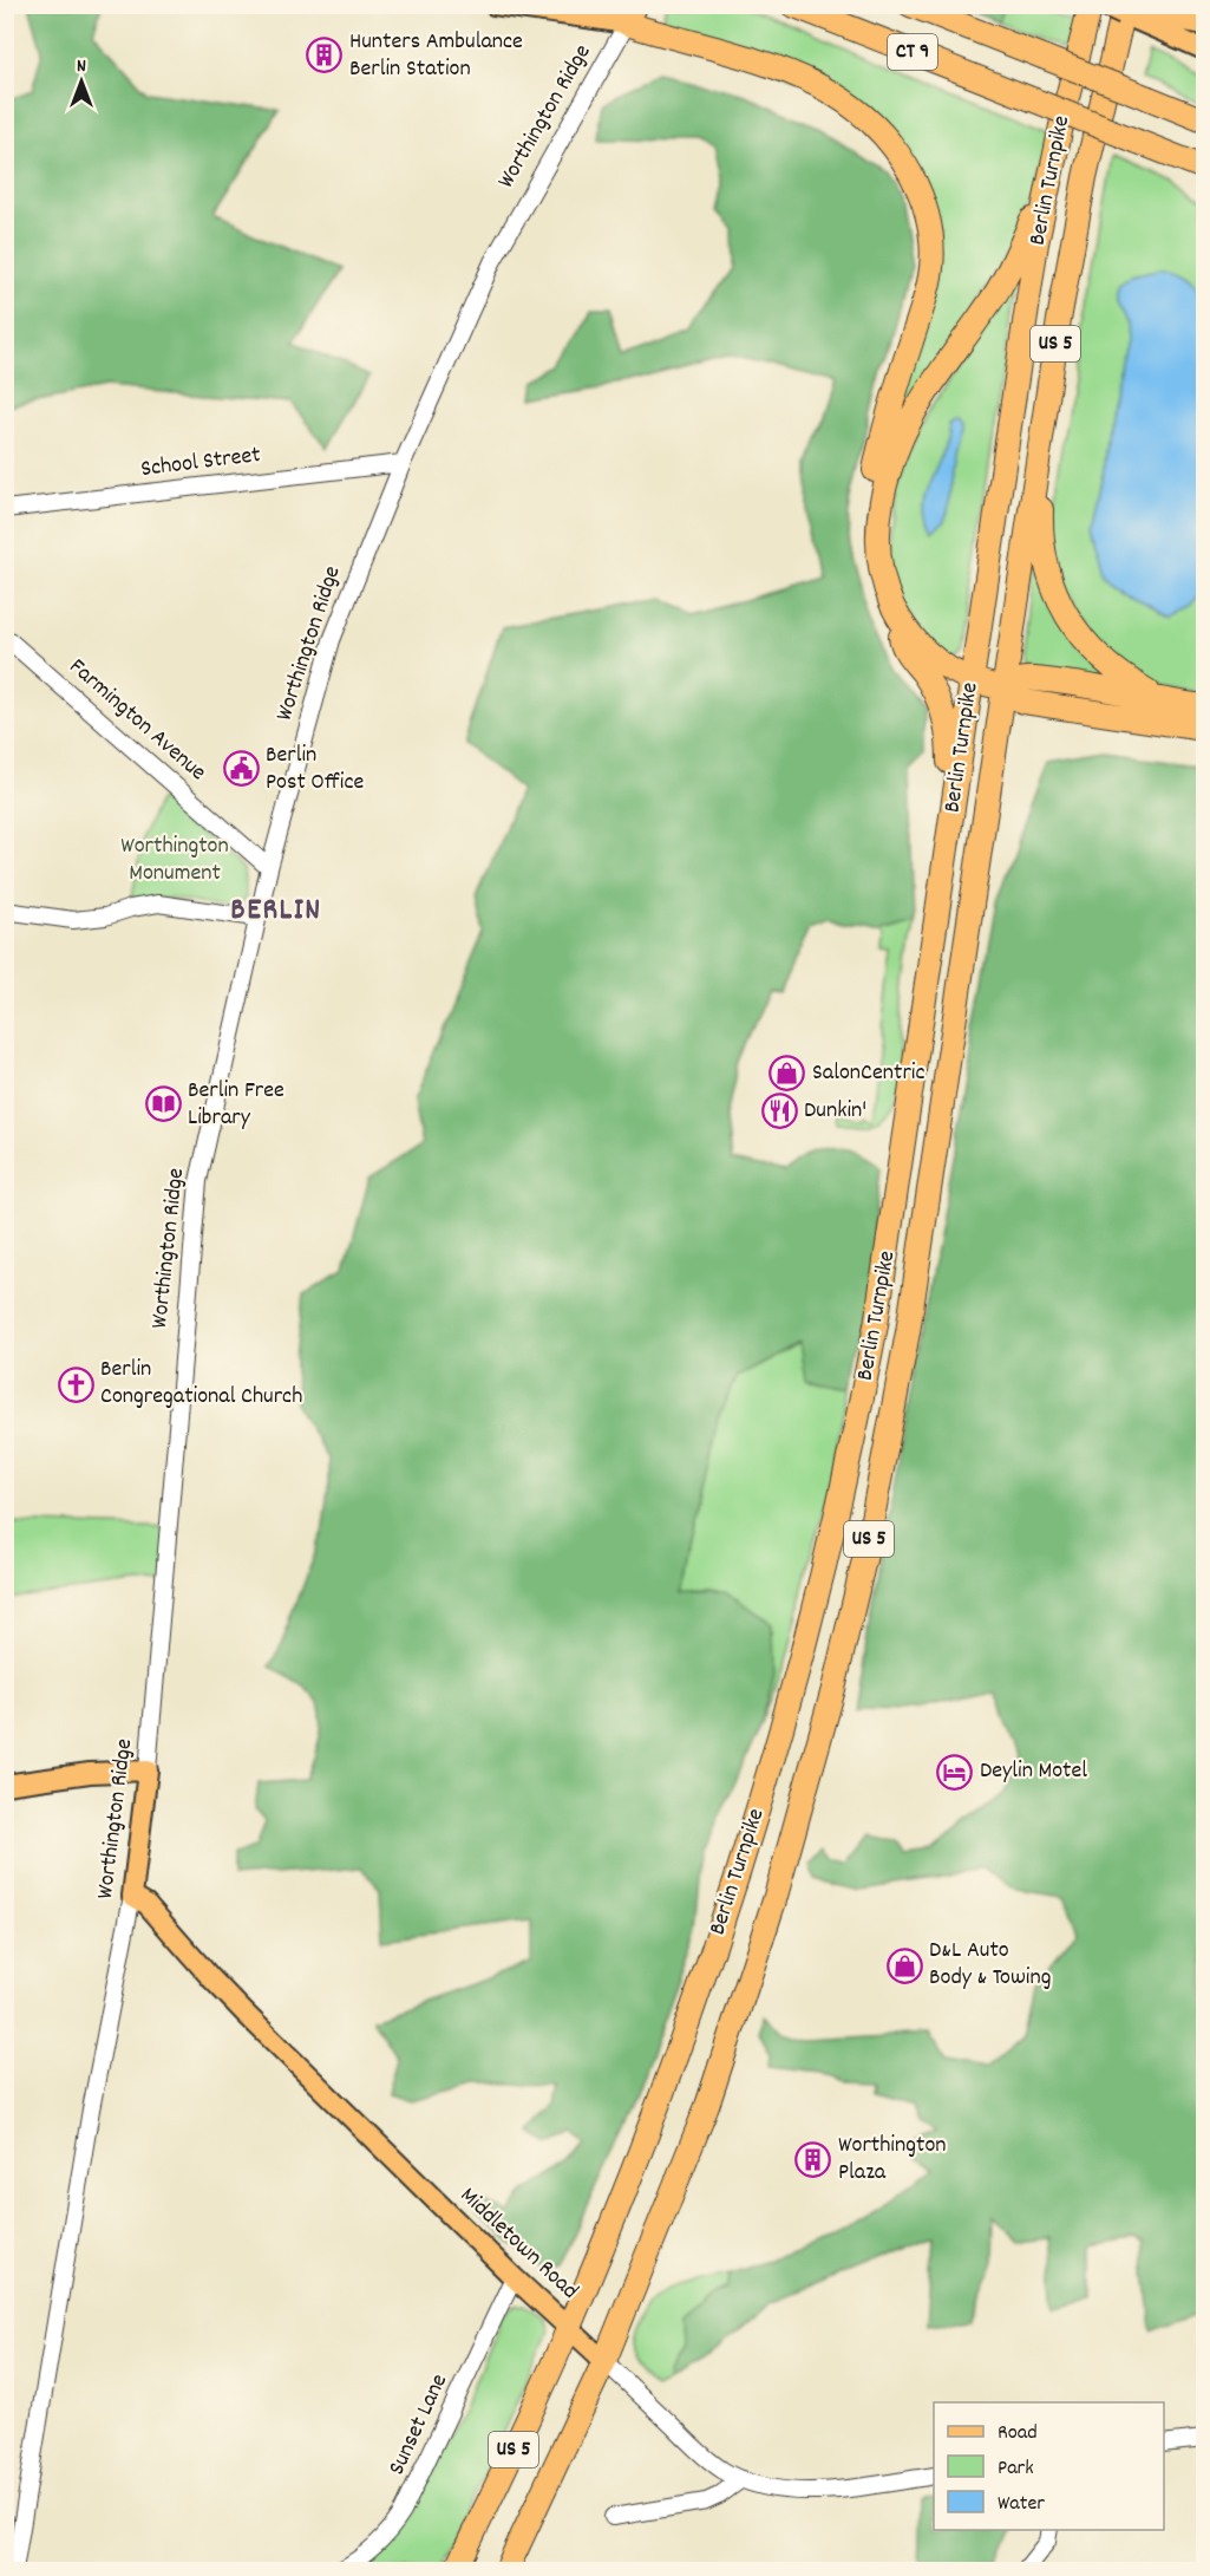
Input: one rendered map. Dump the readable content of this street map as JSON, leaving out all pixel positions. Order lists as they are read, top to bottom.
{
  "streets": {
    "highway": ["CT 9", "Berlin Turnpike", "US 5"],
    "main road": ["Worthington Ridge", "Middletown Road"],
    "street": ["School Street", "Farmington Avenue", "Sunset Lane"]
  },
  "crossings": [
    ["Worthington Ridge", "School Street"],
    ["Worthington Ridge", "Farmington Avenue"],
    ["Worthington Ridge", "Middletown Road"],
    ["Berlin Turnpike", "Middletown Road"],
    ["Middletown Road", "Sunset Lane"]
  ],
  "districts": ["BERLIN"],
  "parks": ["Worthington Monument"],
  "places": {
    "building": ["Hunters Ambulance Berlin Station", "Worthington Plaza"],
    "public building": ["Berlin Post Office"],
    "shop": ["SalonCentric", "D&L Auto Body & Towing"],
    "library": ["Berlin Free Library"],
    "restaurant": ["Dunkin'"],
    "church": ["Berlin Congregational Church"],
    "hotel": ["Deylin Motel"]
  },
  "legend": ["Road", "Park", "Water"],
  "north": "top"
}
